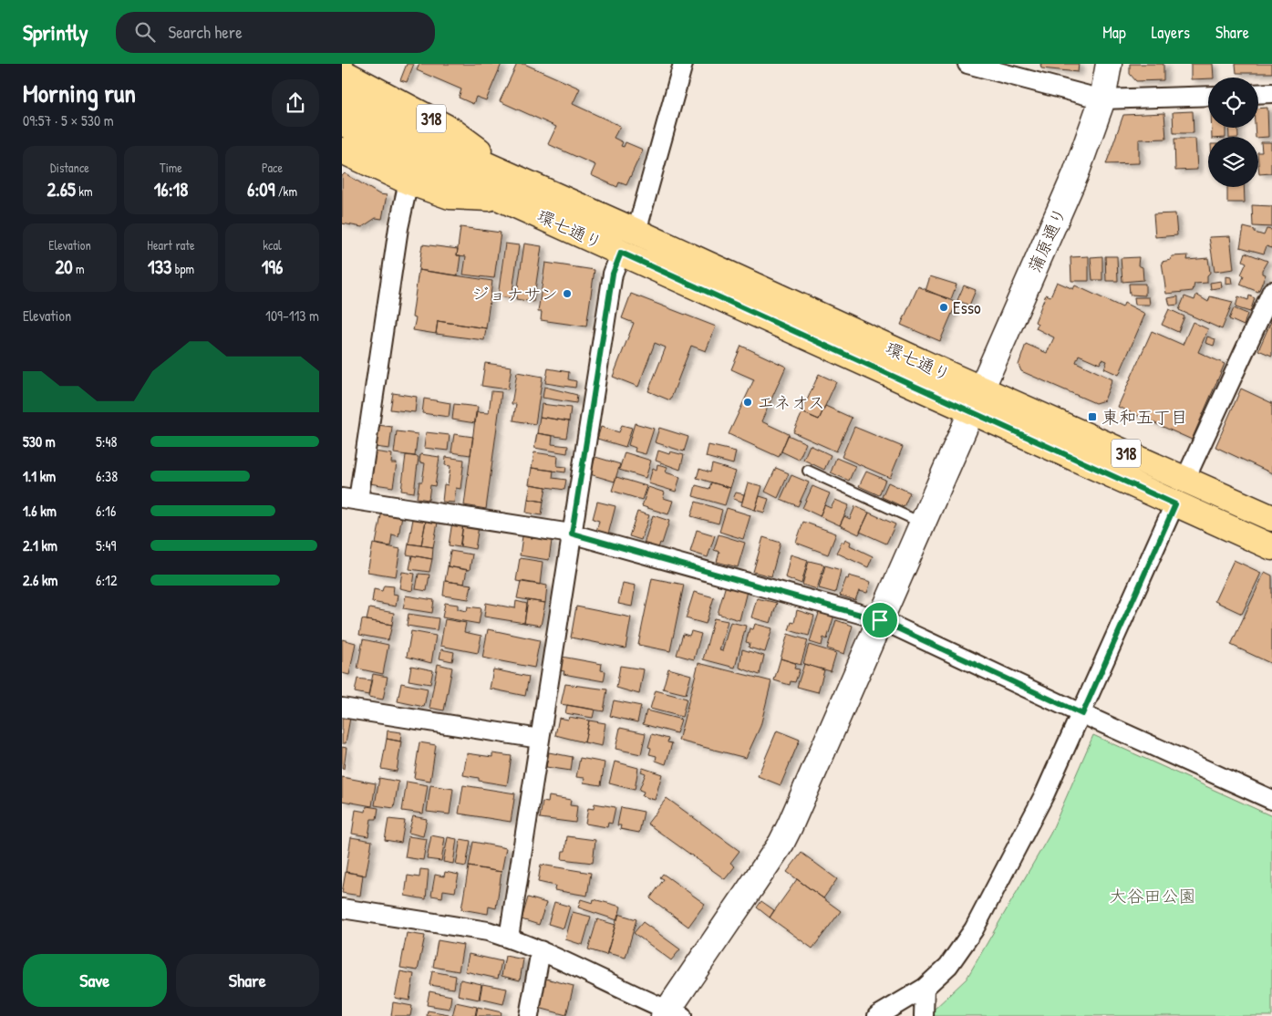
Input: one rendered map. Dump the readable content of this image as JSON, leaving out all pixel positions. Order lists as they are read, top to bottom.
{
  "streets": {
    "main road": ["318", "環七通り"],
    "street": ["蒲原通り"]
  },
  "crossings": [
    ["318", "環七通り"],
    ["環七通り", "蒲原通り"]
  ],
  "parks": ["大谷田公園"],
  "places": {
    "other": ["ジョナサン", "Esso", "エネオス"],
    "transit": ["東和五丁目"]
  },
  "page": {
    "header": "Sprintly",
    "search": "Search here",
    "nav": ["Map", "Layers", "Share"],
    "heading": ["Morning run", "09:57 · 5 × 530 m"],
    "stats": [
      ["Distance", "2.65 km"],
      ["Time", "16:18"],
      ["Pace", "6:09 /km"],
      ["Elevation", "20 m"],
      ["Heart rate", "133 bpm"],
      ["kcal", "196"]
    ],
    "chart": ["Elevation", "109–113 m"],
    "list": [
      {
        "name": "530 m",
        "note": "5:48"
      },
      {
        "name": "1.1 km",
        "note": "6:38"
      },
      {
        "name": "1.6 km",
        "note": "6:16"
      },
      {
        "name": "2.1 km",
        "note": "5:49"
      },
      {
        "name": "2.6 km",
        "note": "6:12"
      }
    ],
    "buttons": ["Save", "Share"]
  }
}
